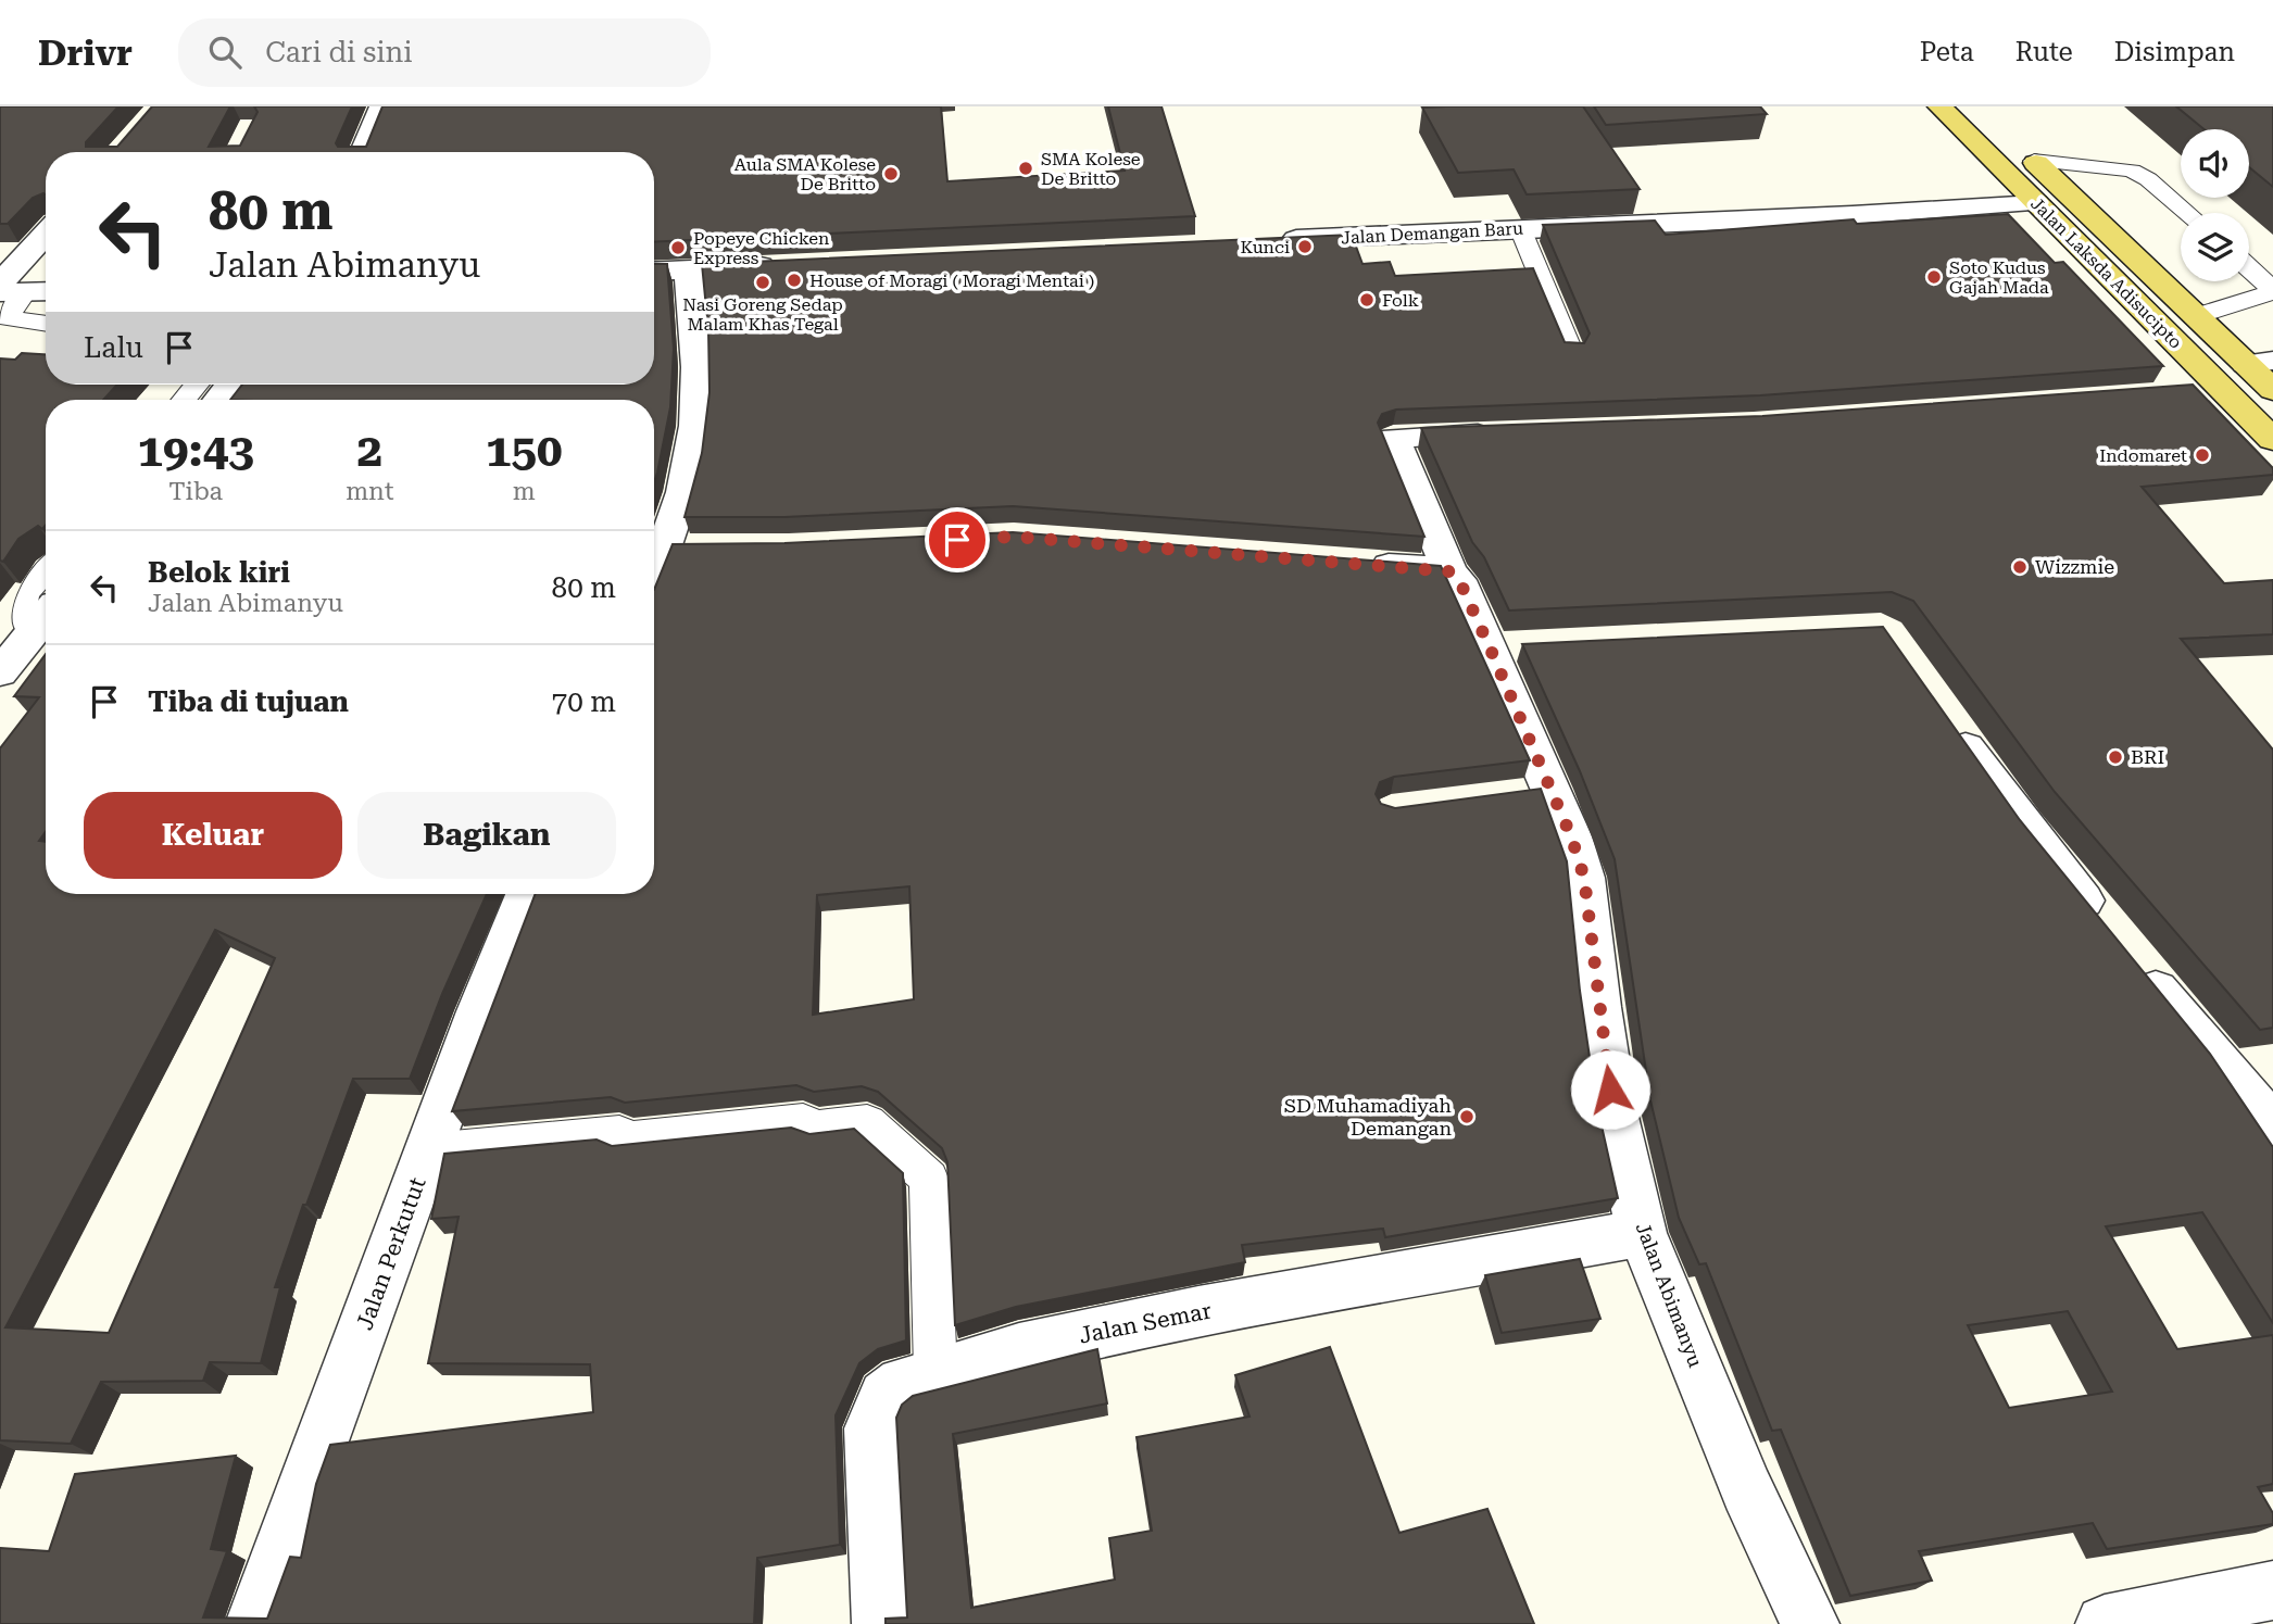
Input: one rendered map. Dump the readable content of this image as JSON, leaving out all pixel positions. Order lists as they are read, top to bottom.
{
  "streets": {
    "main road": ["Jalan Laksda Adisucipto"],
    "street": [
      "Jalan Demangan Baru",
      "Jalan Perkutut",
      "Jalan Abimanyu",
      "Jalan Semar"
    ]
  },
  "crossings": [
    ["Jalan Demangan Baru", "Jalan Laksda Adisucipto"],
    ["Jalan Abimanyu", "Jalan Semar"]
  ],
  "places": [
    "SMA Kolese De Britto",
    "Aula SMA Kolese De Britto",
    "Kunci",
    "Popeye Chicken Express",
    "Soto Kudus Gajah Mada",
    "House of Moragi ( Moragi Mentai )",
    "Nasi Goreng Sedap Malam Khas Tegal",
    "Folk",
    "Indomaret",
    "Wizzmie",
    "BRI",
    "SD Muhamadiyah Demangan"
  ],
  "page": {
    "header": "Drivr",
    "search": "Cari di sini",
    "nav": ["Peta", "Rute", "Disimpan"],
    "turn": ["80 m", "Jalan Abimanyu"],
    "then": "Lalu",
    "eta": [
      "19:43",
      "Tiba",
      "2",
      "mnt",
      "150",
      "m"
    ],
    "list": [
      {
        "name": "Belok kiri",
        "note": "Jalan Abimanyu",
        "value": "80 m"
      },
      {
        "name": "Tiba di tujuan",
        "value": "70 m"
      }
    ],
    "buttons": ["Keluar", "Bagikan"]
  }
}
